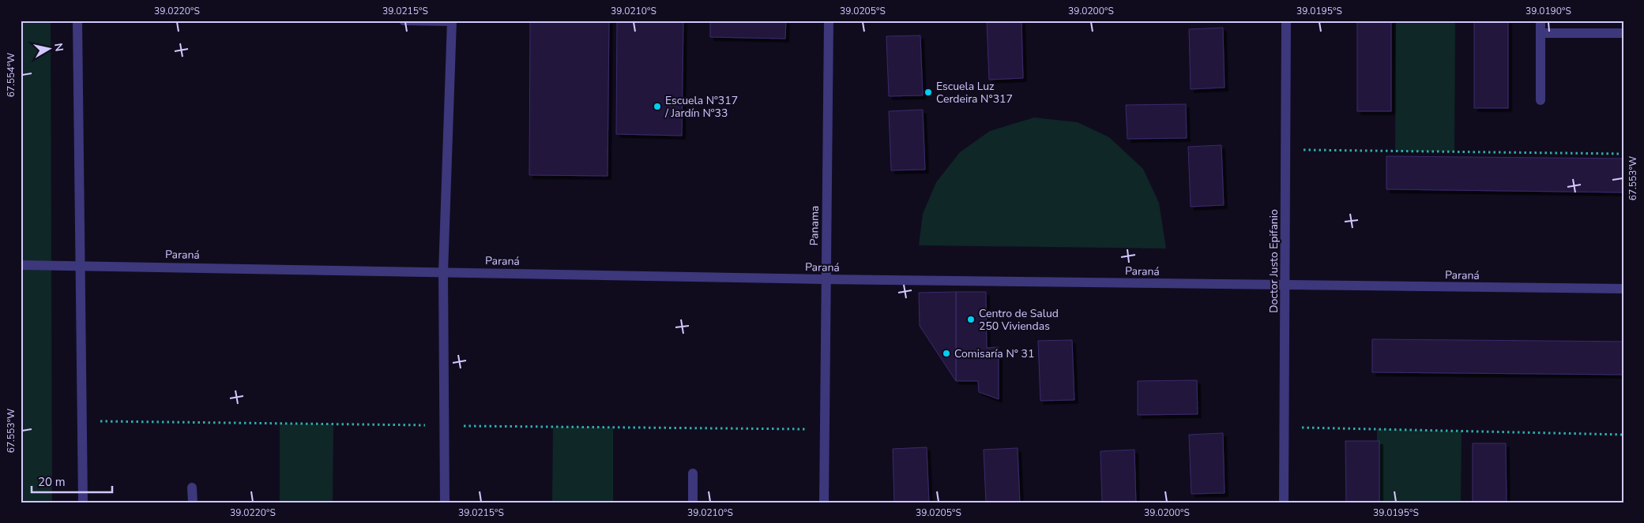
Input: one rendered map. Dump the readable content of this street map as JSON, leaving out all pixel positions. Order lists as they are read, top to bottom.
{
  "streets": {
    "street": ["Panama", "Paraná", "Doctor Justo Epifanio"]
  },
  "crossings": [
    ["Panama", "Paraná"],
    ["Paraná", "Doctor Justo Epifanio"]
  ],
  "places": [
    "Escuela Luz Cerdeira N°317",
    "Escuela Nº317 / Jardín Nº33",
    "Centro de Salud 250 Viviendas",
    "Comisaría N° 31"
  ],
  "scale_bar": "20 m",
  "north": "right",
  "coordinates": [
    "39.0220°S",
    "39.0215°S",
    "39.0210°S",
    "39.0205°S",
    "39.0200°S",
    "39.0195°S",
    "39.0190°S",
    "67.554°W",
    "67.553°W"
  ]
}
